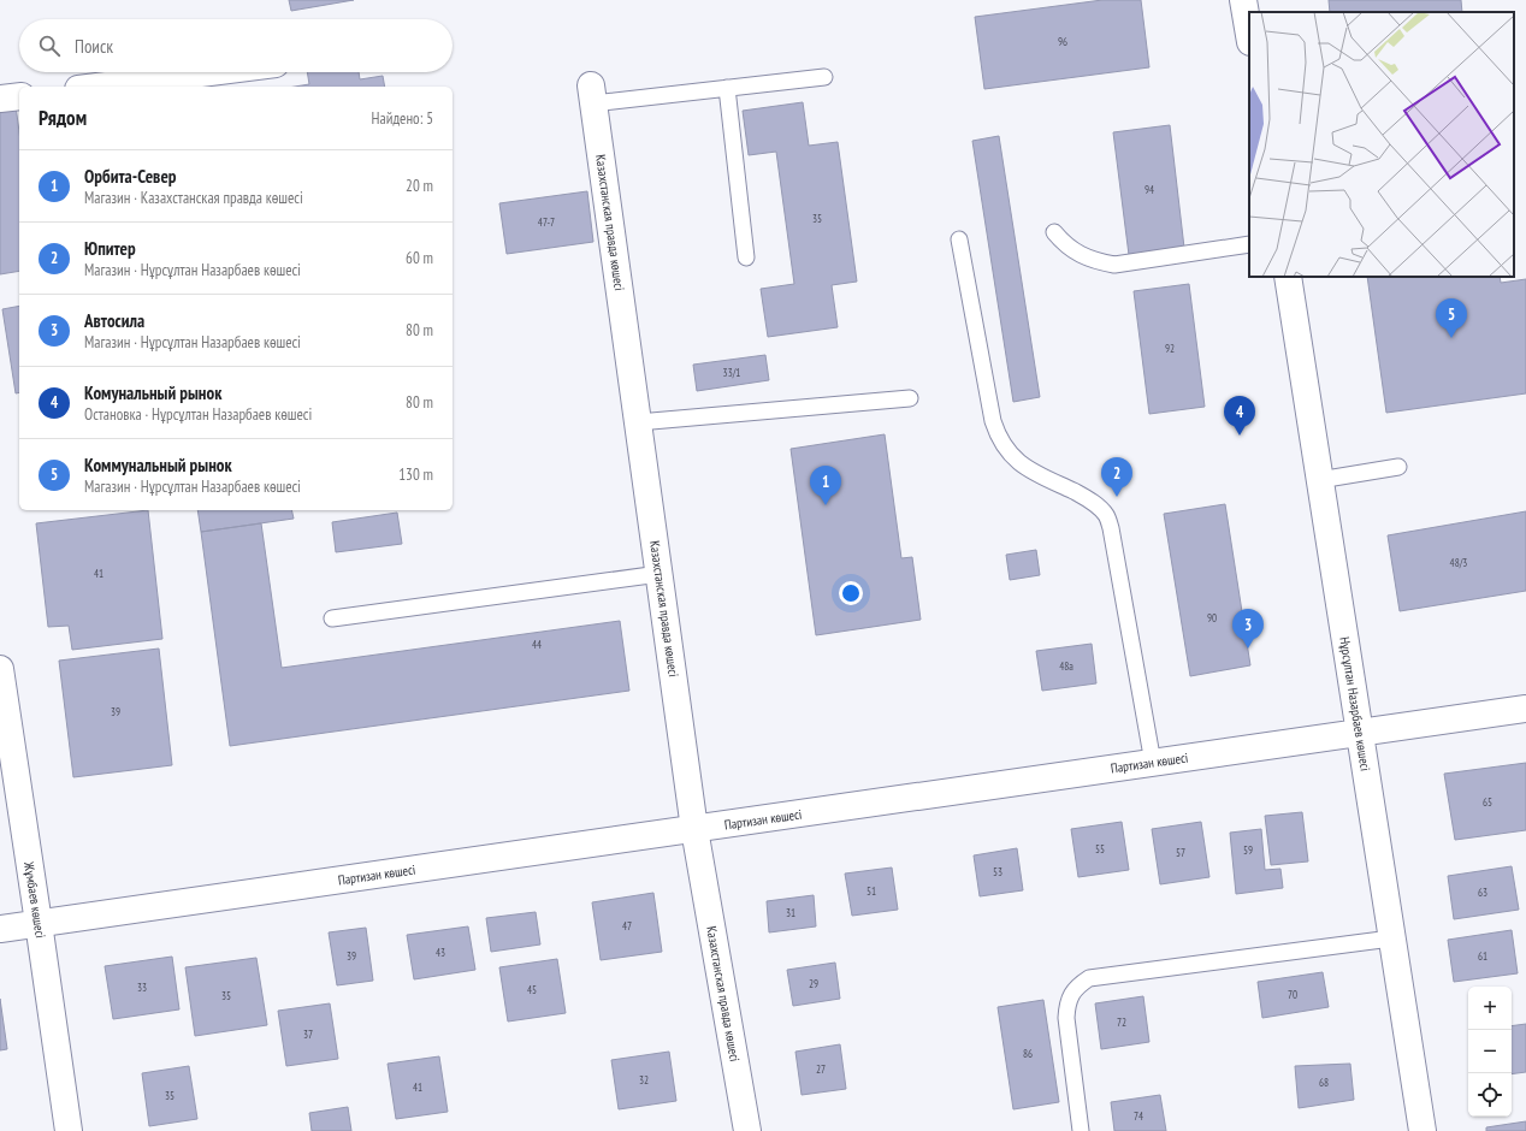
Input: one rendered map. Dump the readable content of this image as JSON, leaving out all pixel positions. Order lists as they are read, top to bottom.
{
  "streets": {
    "street": [
      "Казахстанская правда көшесі",
      "Нұрсұлтан Назарбаев көшесі",
      "Партизан көшесі",
      "Жұмбаев көшесі"
    ]
  },
  "crossings": [
    ["Казахстанская правда көшесі", "Партизан көшесі"],
    ["Нұрсұлтан Назарбаев көшесі", "Партизан көшесі"],
    ["Партизан көшесі", "Жұмбаев көшесі"]
  ],
  "house_numbers": [
    "96",
    "94",
    "35",
    "47-7",
    "92",
    "33/1",
    "48/3",
    "41",
    "90",
    "44",
    "48а",
    "39",
    "65",
    "55",
    "59",
    "57",
    "53",
    "51",
    "63",
    "31",
    "47",
    "43",
    "39",
    "61",
    "29",
    "33",
    "45",
    "70",
    "35",
    "72",
    "37",
    "86",
    "27",
    "32",
    "68",
    "41",
    "35",
    "74"
  ],
  "page": {
    "search": "Поиск",
    "heading": ["Рядом", "Найдено: 5"],
    "list": [
      {
        "mark": "1",
        "name": "Орбита-Север",
        "note": "Магазин · Казахстанская правда көшесі",
        "value": "20 m"
      },
      {
        "mark": "2",
        "name": "Юпитер",
        "note": "Магазин · Нұрсұлтан Назарбаев көшесі",
        "value": "60 m"
      },
      {
        "mark": "3",
        "name": "Автосила",
        "note": "Магазин · Нұрсұлтан Назарбаев көшесі",
        "value": "80 m"
      },
      {
        "mark": "4",
        "name": "Комунальный рынок",
        "note": "Остановка · Нұрсұлтан Назарбаев көшесі",
        "value": "80 m"
      },
      {
        "mark": "5",
        "name": "Коммунальный рынок",
        "note": "Магазин · Нұрсұлтан Назарбаев көшесі",
        "value": "130 m"
      }
    ],
    "pins": [
      "5",
      "4",
      "2",
      "1",
      "3"
    ],
    "map_buttons": ["+", "−"]
  }
}
